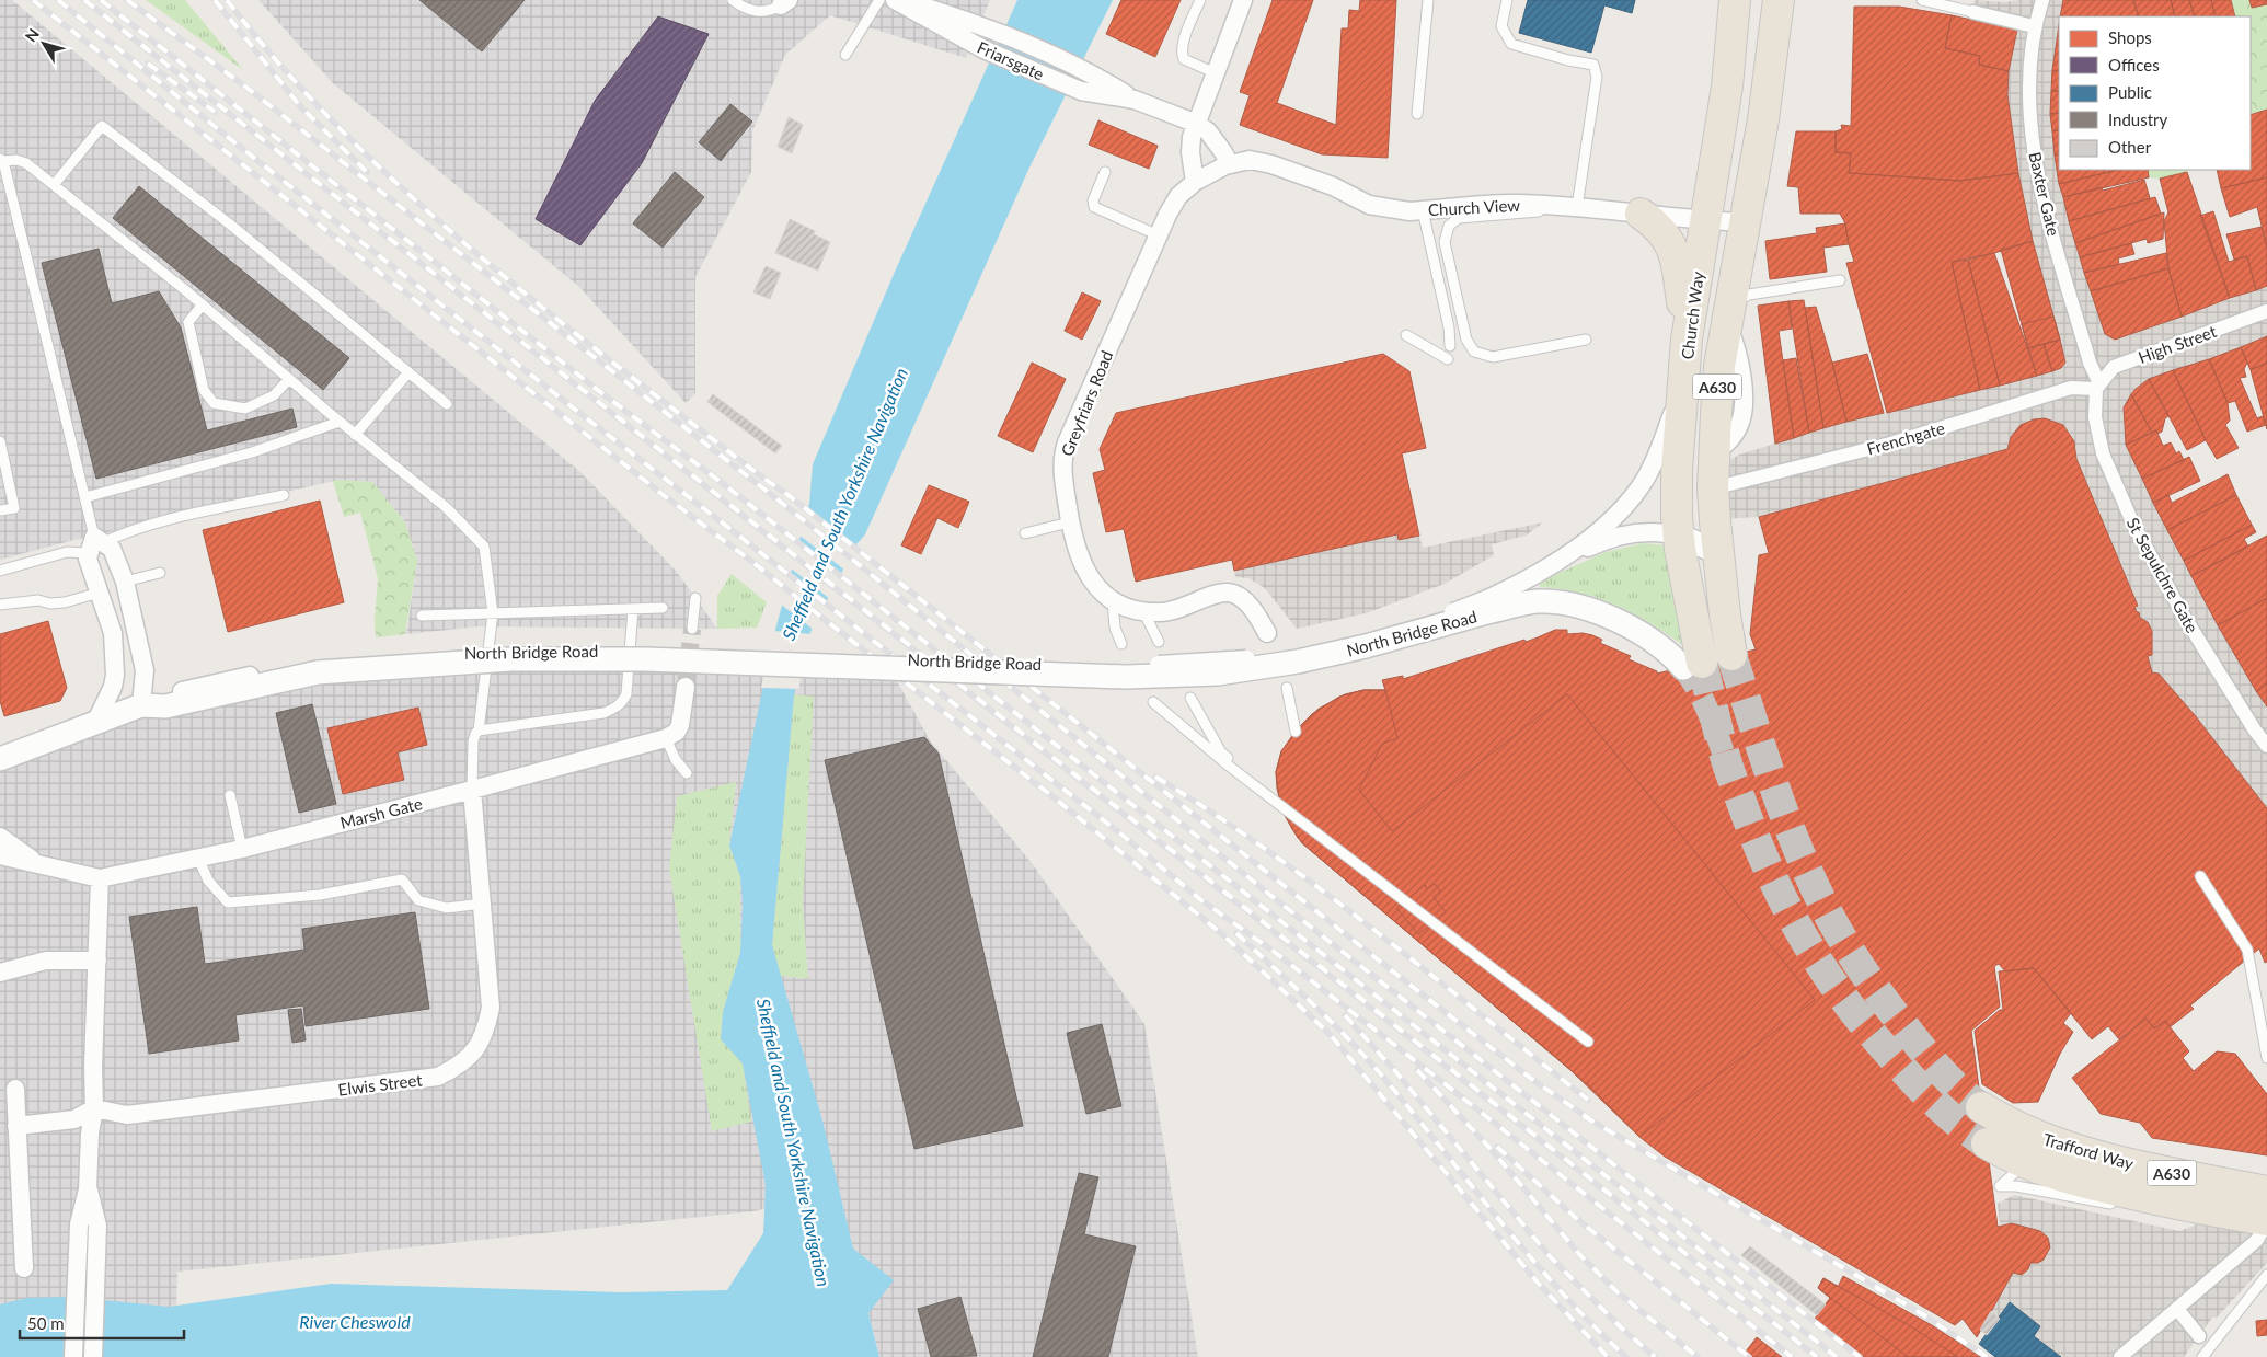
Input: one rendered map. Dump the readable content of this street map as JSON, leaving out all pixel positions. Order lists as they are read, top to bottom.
{
  "streets": {
    "highway": ["Church Way", "A630", "Trafford Way"],
    "street": [
      "Friarsgate",
      "Baxter Gate",
      "Church View",
      "High Street",
      "Greyfriars Road",
      "Frenchgate",
      "St Sepulchre Gate",
      "North Bridge Road",
      "Marsh Gate",
      "Elwis Street"
    ]
  },
  "crossings": [
    ["Baxter Gate", "High Street"],
    ["Baxter Gate", "Frenchgate"],
    ["Baxter Gate", "St Sepulchre Gate"],
    ["Church View", "Church Way"],
    ["Church View", "Greyfriars Road"],
    ["Church Way", "A630"],
    ["Church Way", "Frenchgate"],
    ["Church Way", "North Bridge Road"],
    ["High Street", "Frenchgate"],
    ["High Street", "St Sepulchre Gate"],
    ["Frenchgate", "St Sepulchre Gate"],
    ["Marsh Gate", "Elwis Street"]
  ],
  "water": ["Sheffield and South Yorkshire Navigation", "River Cheswold"],
  "legend": [
    "Shops",
    "Offices",
    "Public",
    "Industry",
    "Other"
  ],
  "scale_bar": "50 m",
  "north": "top left"
}
